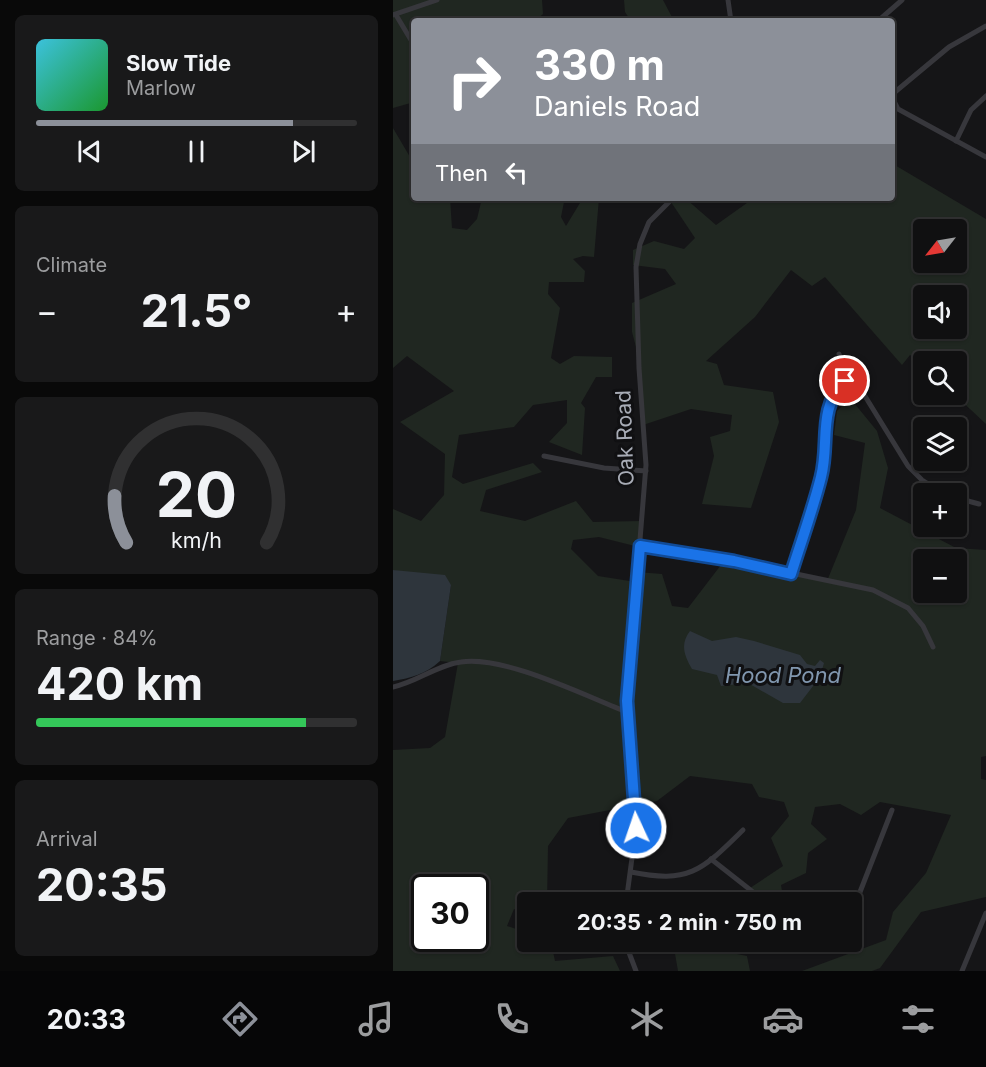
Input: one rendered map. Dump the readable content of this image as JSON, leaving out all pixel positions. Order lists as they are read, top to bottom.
{
  "streets": {
    "street": ["Oak Road"]
  },
  "water": ["Hood Pond"],
  "north": "bottom left",
  "page": {
    "turn": ["330 m", "Daniels Road"],
    "song": ["Slow Tide", "Marlow"],
    "then": "Then",
    "tile": [
      "Climate",
      ["Range · 84%", "420 km"],
      ["Arrival", "20:35"]
    ],
    "map_buttons": ["+", "−"],
    "heat": ["−", "21.5°", "+"],
    "limit": "30",
    "trip": "20:35 · 2 min · 750 m",
    "tabs": "20:33",
    "gauge": ["20", "km/h"]
  }
}
